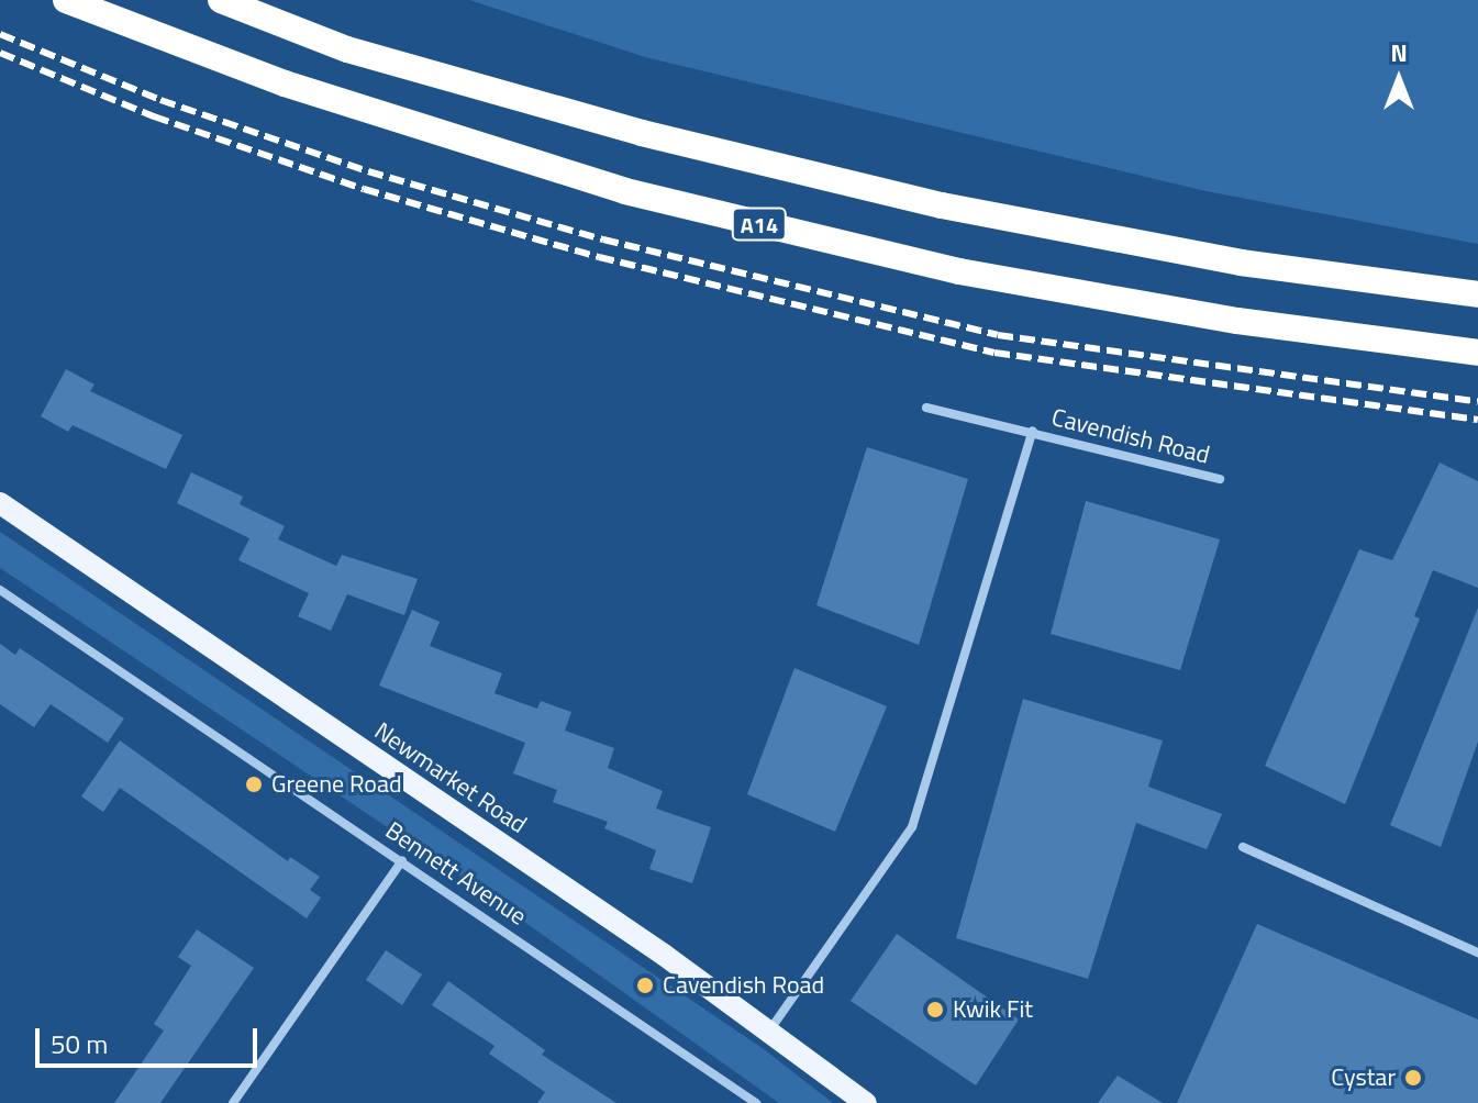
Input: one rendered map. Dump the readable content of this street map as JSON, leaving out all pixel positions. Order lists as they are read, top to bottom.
{
  "streets": {
    "highway": ["A14"],
    "main road": ["Newmarket Road"],
    "street": ["Cavendish Road", "Bennett Avenue"]
  },
  "crossings": [
    ["Cavendish Road", "Newmarket Road"]
  ],
  "places": [
    "Greene Road",
    "Cavendish Road",
    "Kwik Fit",
    "Cystar"
  ],
  "scale_bar": "50 m",
  "north": "top"
}
